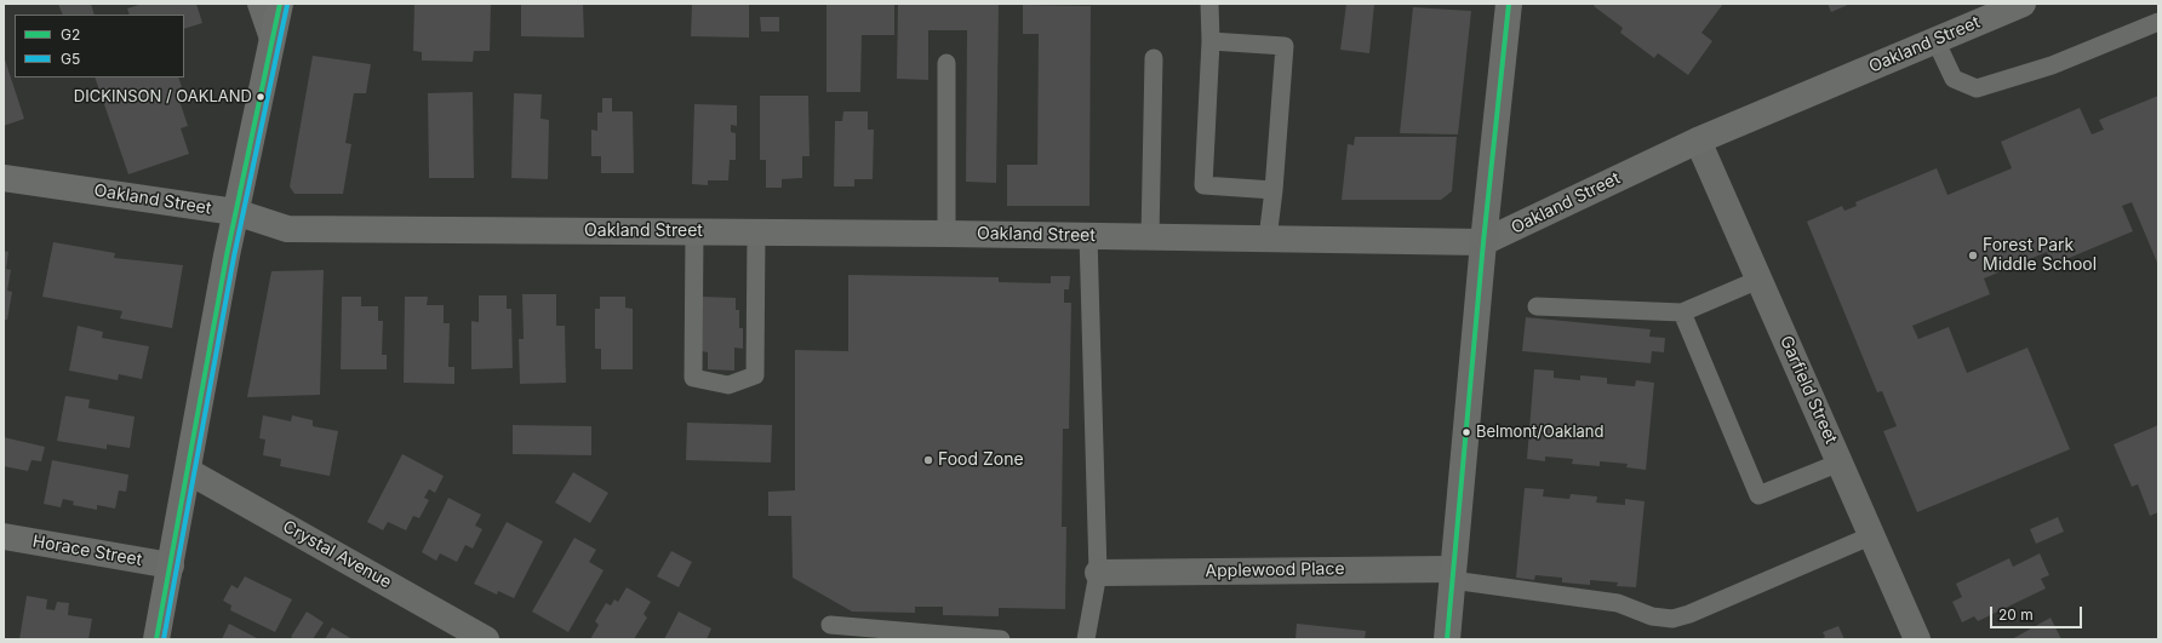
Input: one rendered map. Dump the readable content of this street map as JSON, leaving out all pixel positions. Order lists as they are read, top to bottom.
{
  "streets": {
    "main road": ["Oakland Street"],
    "street": [
      "Garfield Street",
      "Horace Street",
      "Crystal Avenue",
      "Applewood Place"
    ]
  },
  "crossings": [
    ["Oakland Street", "Garfield Street"]
  ],
  "places": [
    "DICKINSON / OAKLAND",
    "Forest Park Middle School",
    "Belmont/Oakland",
    "Food Zone"
  ],
  "lines": ["transit line G2", "transit line G5"],
  "legend": ["G2", "G5"],
  "scale_bar": "20 m"
}
